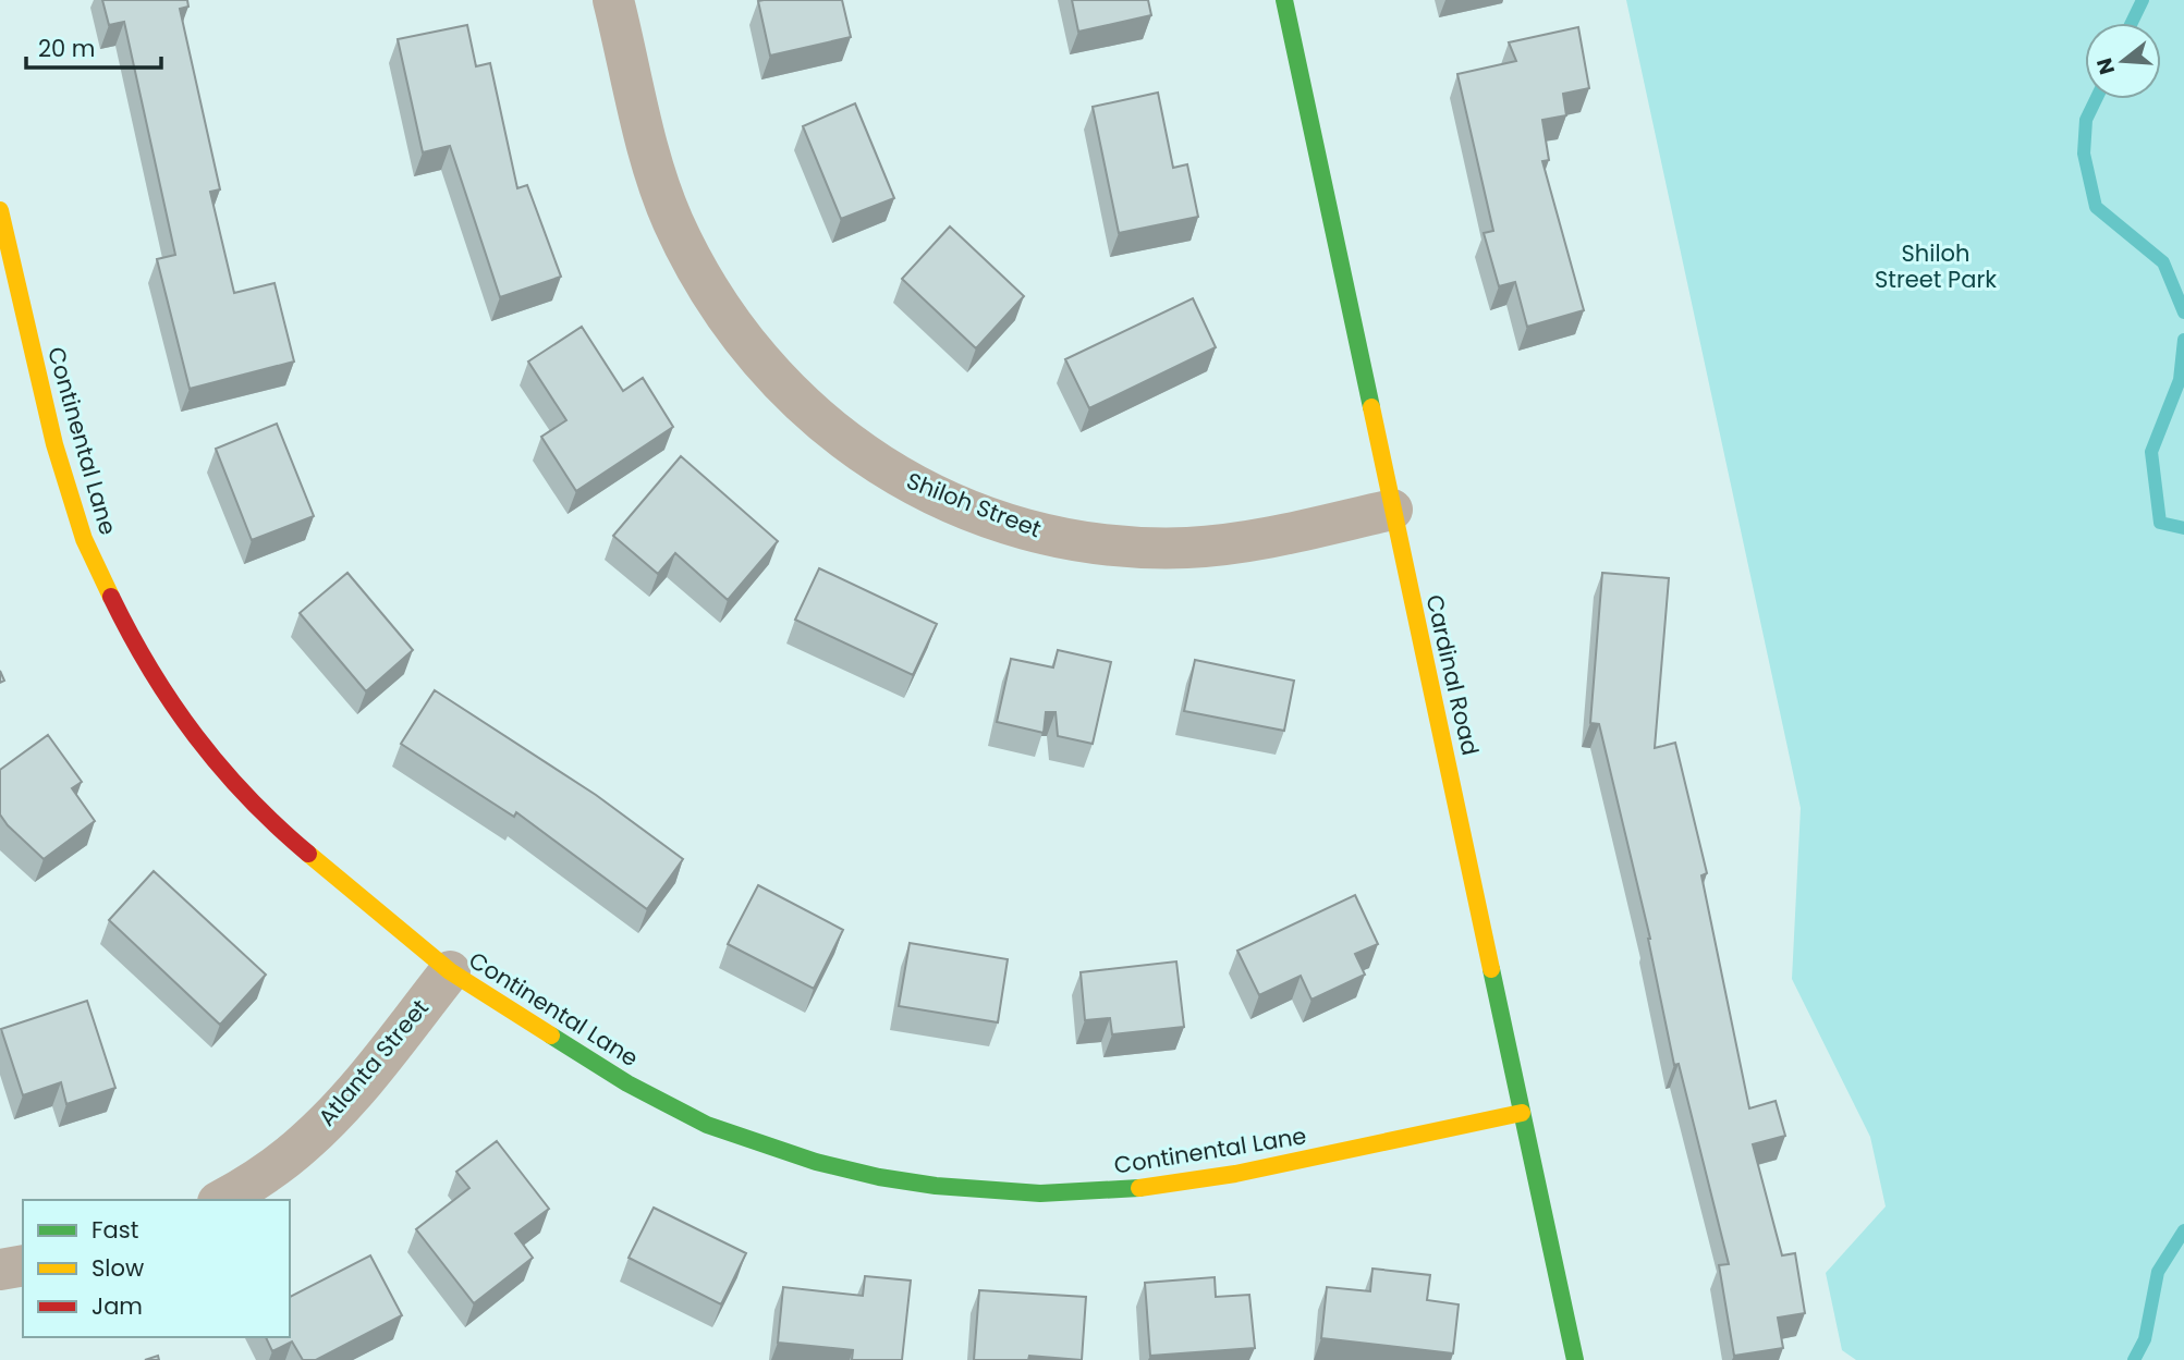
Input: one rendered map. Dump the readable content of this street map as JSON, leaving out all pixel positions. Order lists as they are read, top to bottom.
{
  "streets": {
    "street": [
      "Continental Lane",
      "Shiloh Street",
      "Cardinal Road",
      "Atlanta Street"
    ]
  },
  "crossings": [
    ["Continental Lane", "Cardinal Road"],
    ["Continental Lane", "Atlanta Street"],
    ["Shiloh Street", "Cardinal Road"]
  ],
  "parks": ["Shiloh Street Park"],
  "legend": ["Fast", "Slow", "Jam"],
  "scale_bar": "20 m",
  "north": "left"
}
